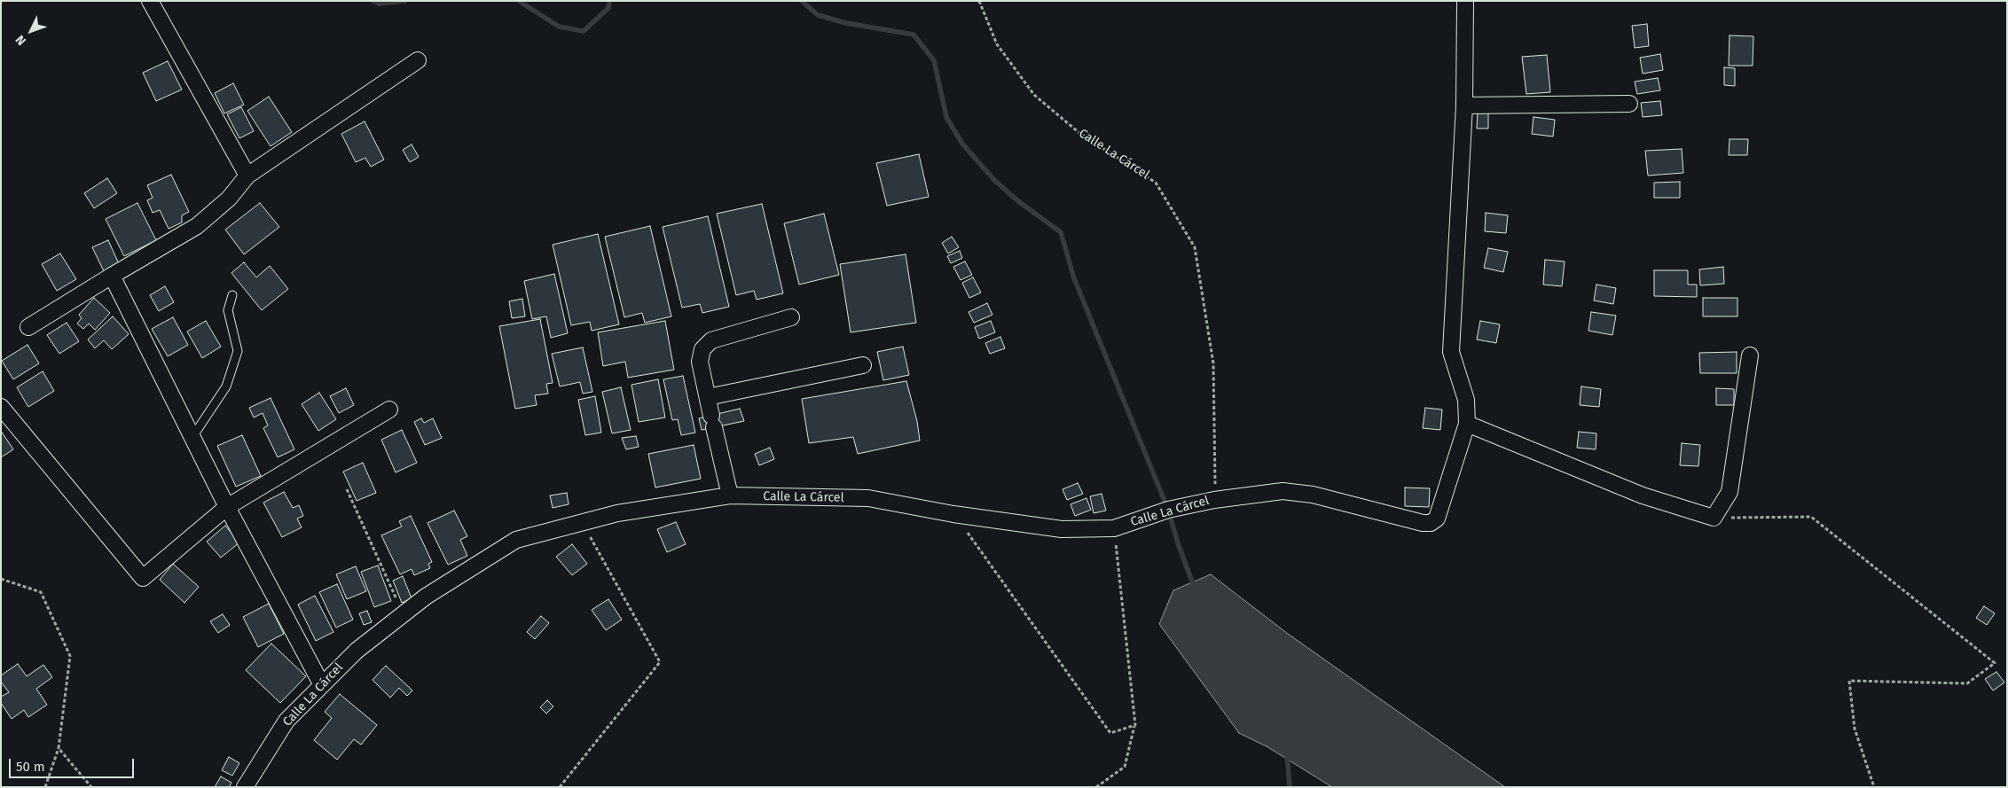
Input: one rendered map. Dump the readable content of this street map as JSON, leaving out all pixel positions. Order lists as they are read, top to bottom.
{
  "streets": {
    "street": ["Calle La Cárcel"]
  },
  "scale_bar": "50 m",
  "north": "bottom left"
}
